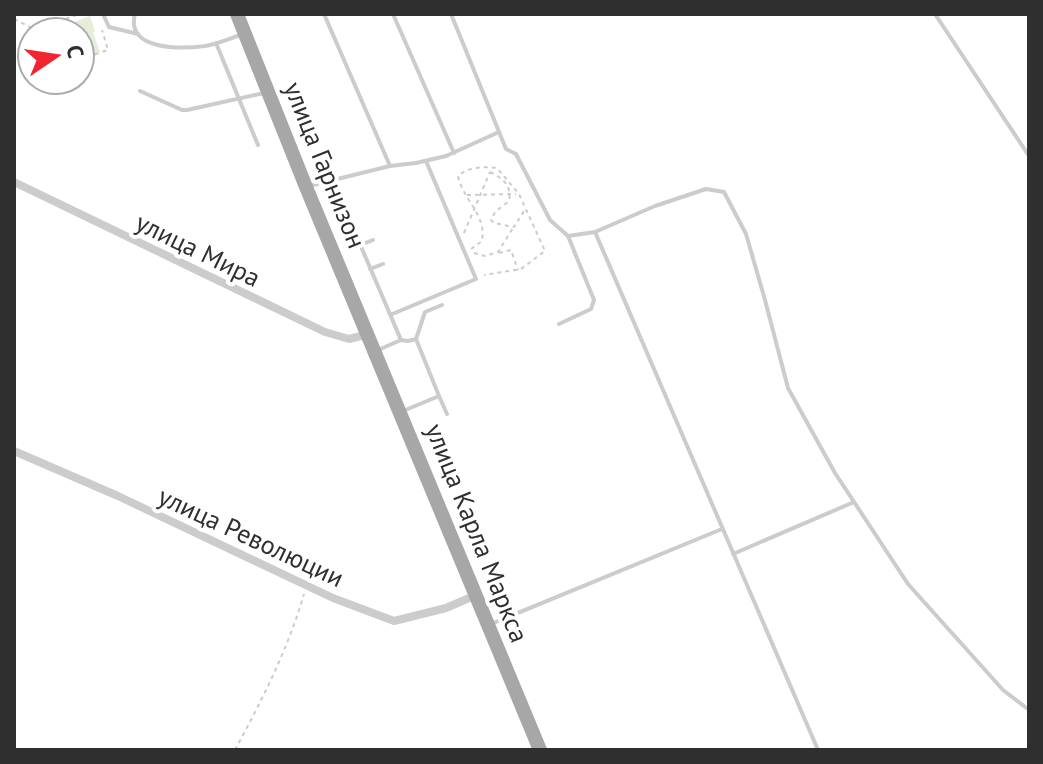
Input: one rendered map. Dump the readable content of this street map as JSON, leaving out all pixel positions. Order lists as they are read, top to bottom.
{
  "streets": {
    "main road": ["улица Гарнизон", "улица Карла Маркса"],
    "street": ["улица Мира", "улица Революции"]
  },
  "crossings": [
    ["улица Гарнизон", "улица Мира"],
    ["улица Гарнизон", "улица Карла Маркса"],
    ["улица Мира", "улица Карла Маркса"],
    ["улица Карла Маркса", "улица Революции"]
  ],
  "north": "right"
}
